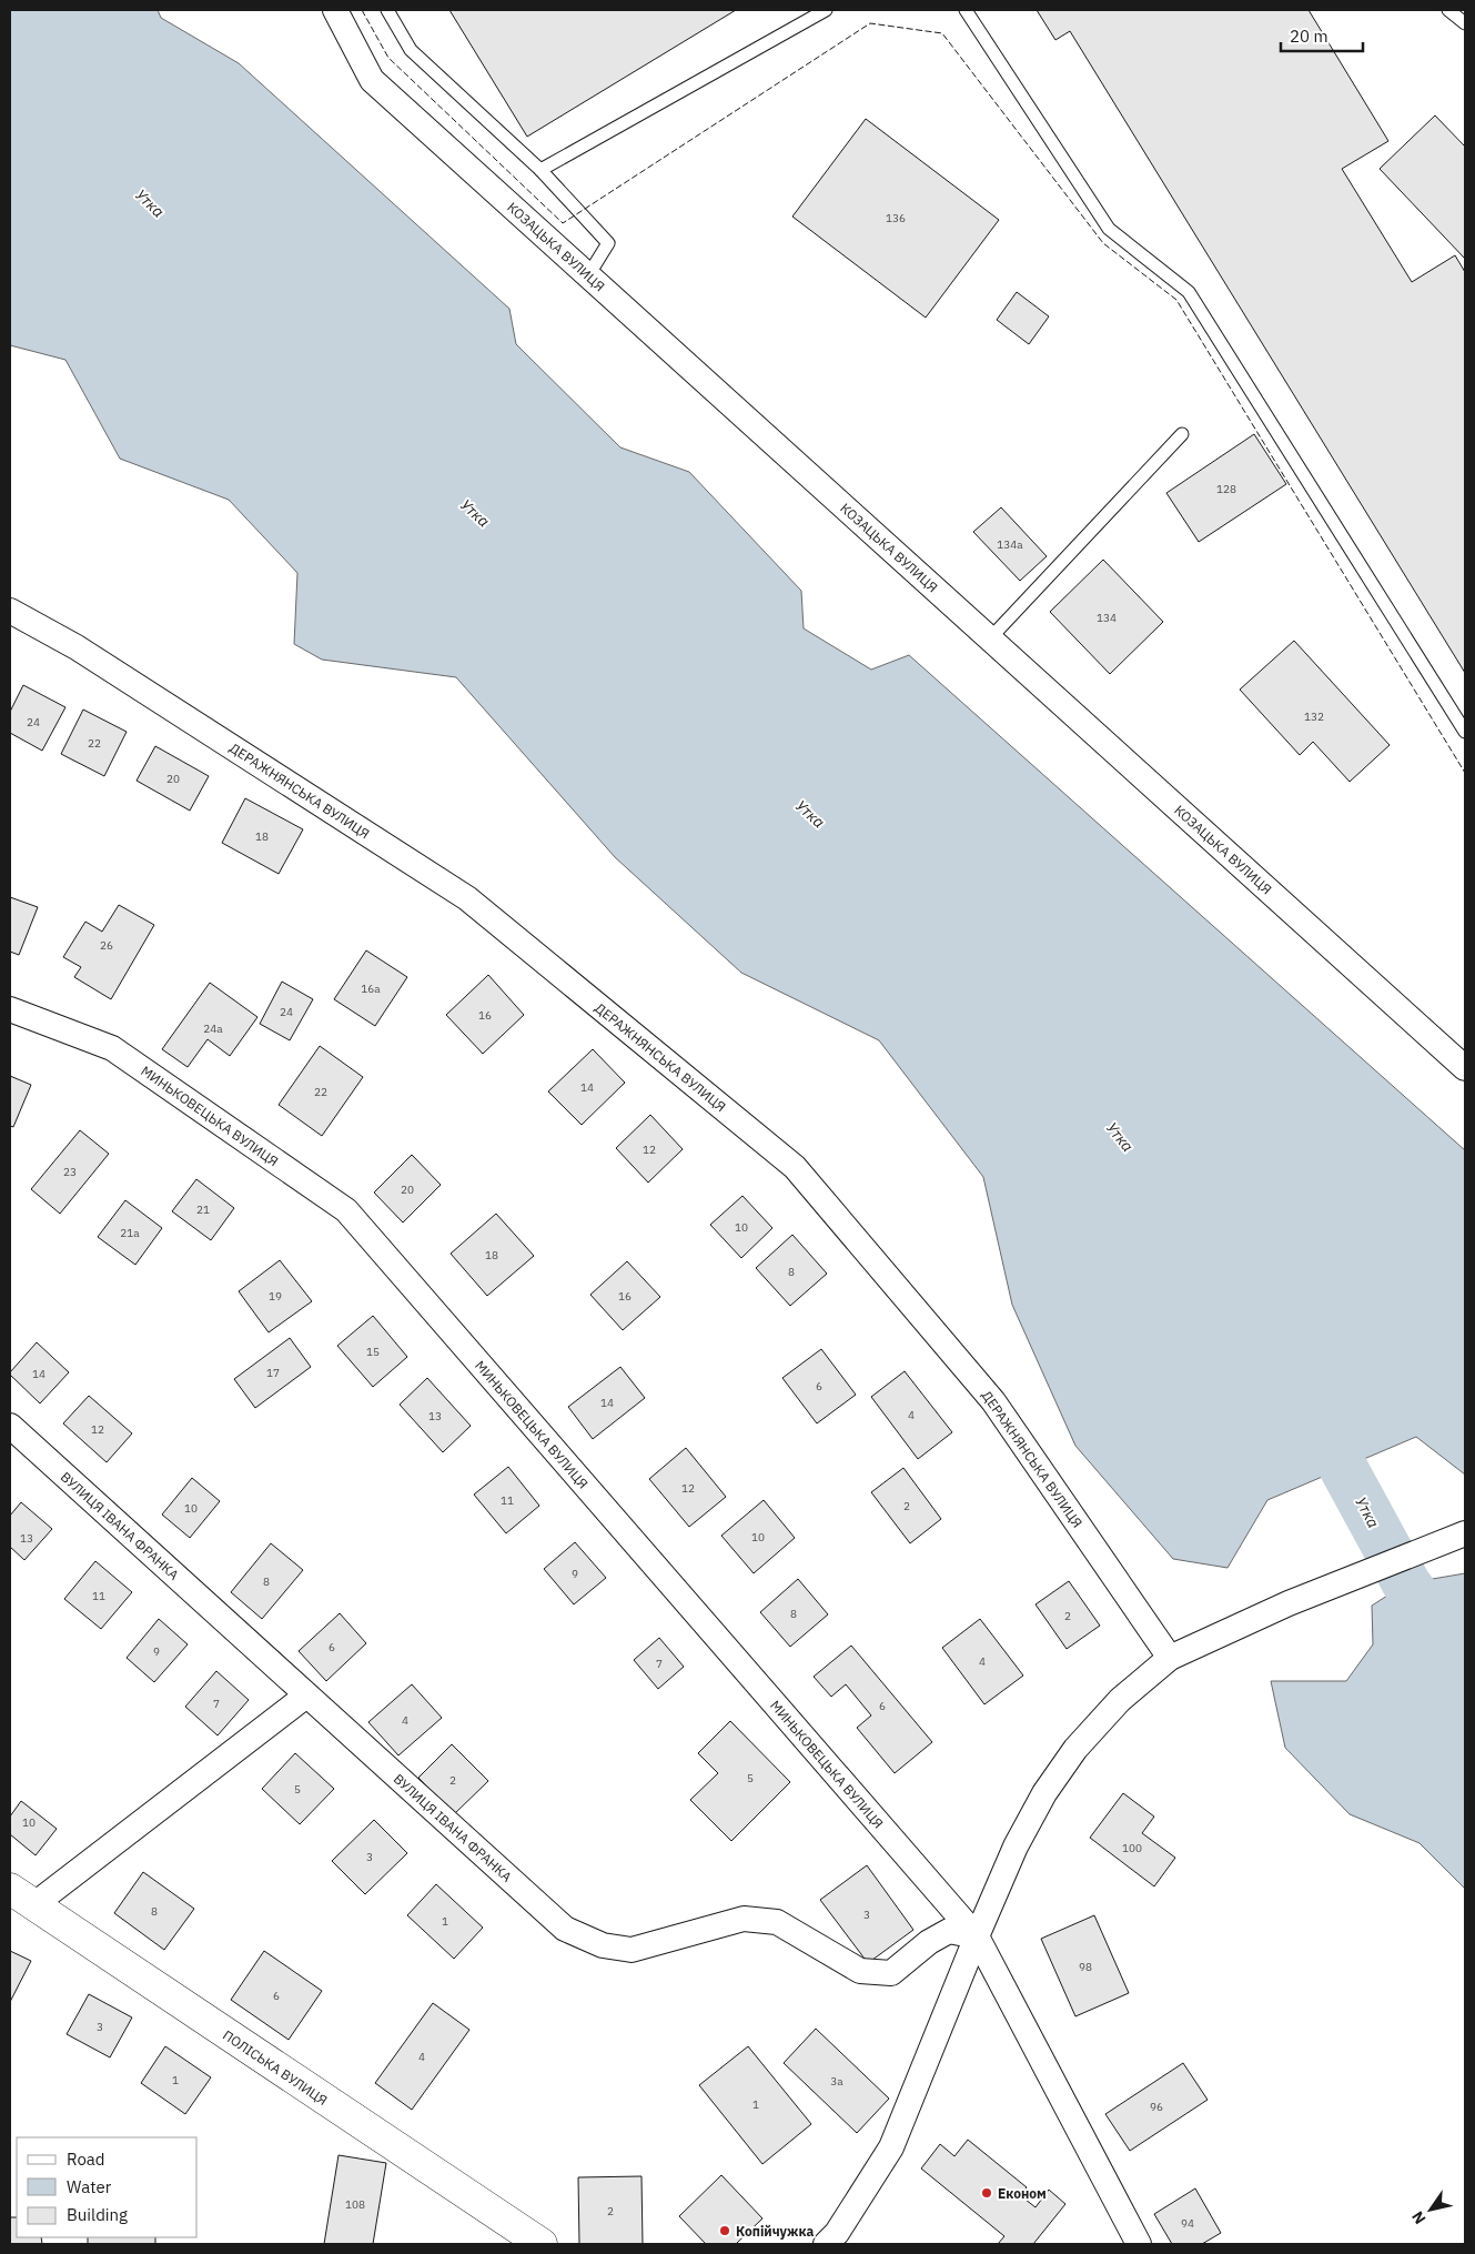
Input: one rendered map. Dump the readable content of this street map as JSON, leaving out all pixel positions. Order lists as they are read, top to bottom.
{
  "streets": {
    "main road": ["ПОЛІСЬКА ВУЛИЦЯ"],
    "street": [
      "КОЗАЦЬКА ВУЛИЦЯ",
      "ДЕРАЖНЯНСЬКА ВУЛИЦЯ",
      "МИНЬКОВЕЦЬКА ВУЛИЦЯ",
      "ВУЛИЦЯ ІВАНА ФРАНКА"
    ]
  },
  "crossings": [
    ["МИНЬКОВЕЦЬКА ВУЛИЦЯ", "ВУЛИЦЯ ІВАНА ФРАНКА"]
  ],
  "water": ["Утка"],
  "places": ["Економ", "Копійчужка"],
  "house_numbers": [
    "136",
    "128",
    "134а",
    "134",
    "132",
    "24",
    "22",
    "20",
    "18",
    "26",
    "16а",
    "24",
    "16",
    "24а",
    "14",
    "22",
    "12",
    "23",
    "20",
    "21",
    "10",
    "21а",
    "18",
    "8",
    "19",
    "16",
    "15",
    "17",
    "14",
    "6",
    "14",
    "4",
    "13",
    "12",
    "12",
    "11",
    "2",
    "10",
    "10",
    "13",
    "9",
    "8",
    "11",
    "8",
    "2",
    "6",
    "9",
    "4",
    "7",
    "7",
    "6",
    "4",
    "5",
    "2",
    "5",
    "10",
    "100",
    "3",
    "8",
    "3",
    "1",
    "98",
    "6",
    "3",
    "4",
    "1",
    "3а",
    "1",
    "96",
    "108",
    "2",
    "94"
  ],
  "legend": ["Road", "Water", "Building"],
  "scale_bar": "20 m",
  "north": "bottom left"
}
